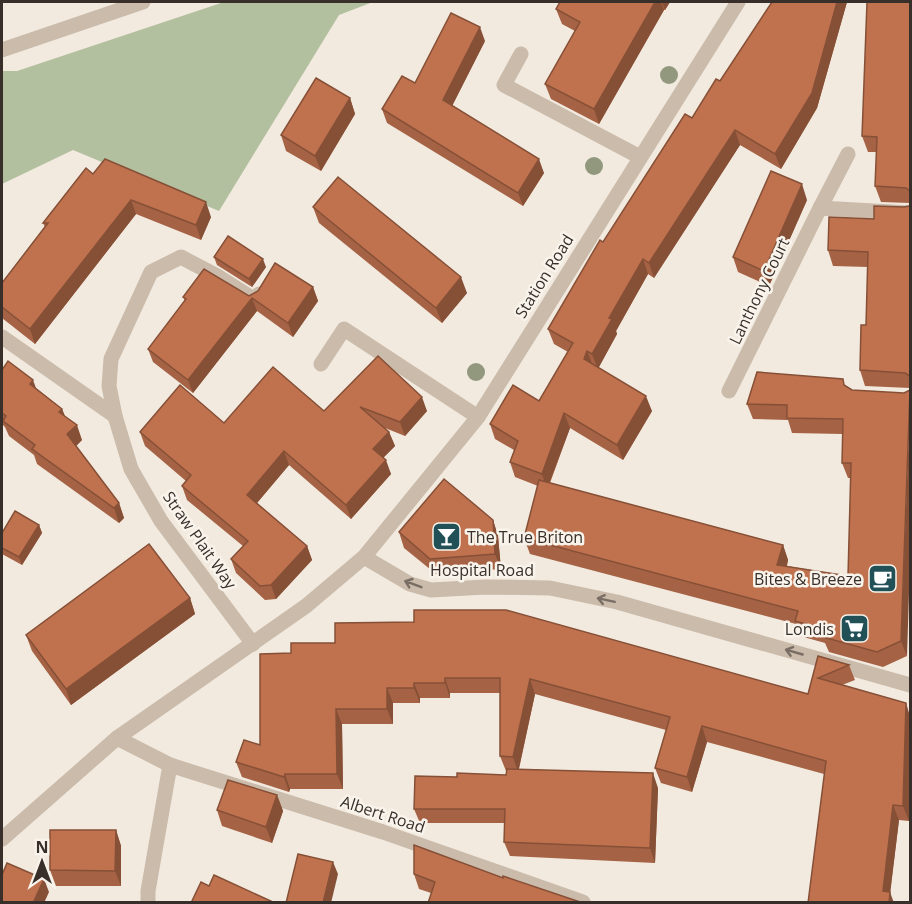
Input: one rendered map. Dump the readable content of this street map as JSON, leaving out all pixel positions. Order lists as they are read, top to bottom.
{
  "streets": {
    "street": [
      "Station Road",
      "Lanthony Court",
      "Straw Plait Way",
      "Hospital Road",
      "Albert Road"
    ]
  },
  "crossings": [
    ["Station Road", "Hospital Road"]
  ],
  "one_way": ["Hospital Road"],
  "places": {
    "bar": ["The True Briton"],
    "cafe": ["Bites & Breeze"],
    "supermarket": ["Londis"]
  },
  "north": "top"
}
